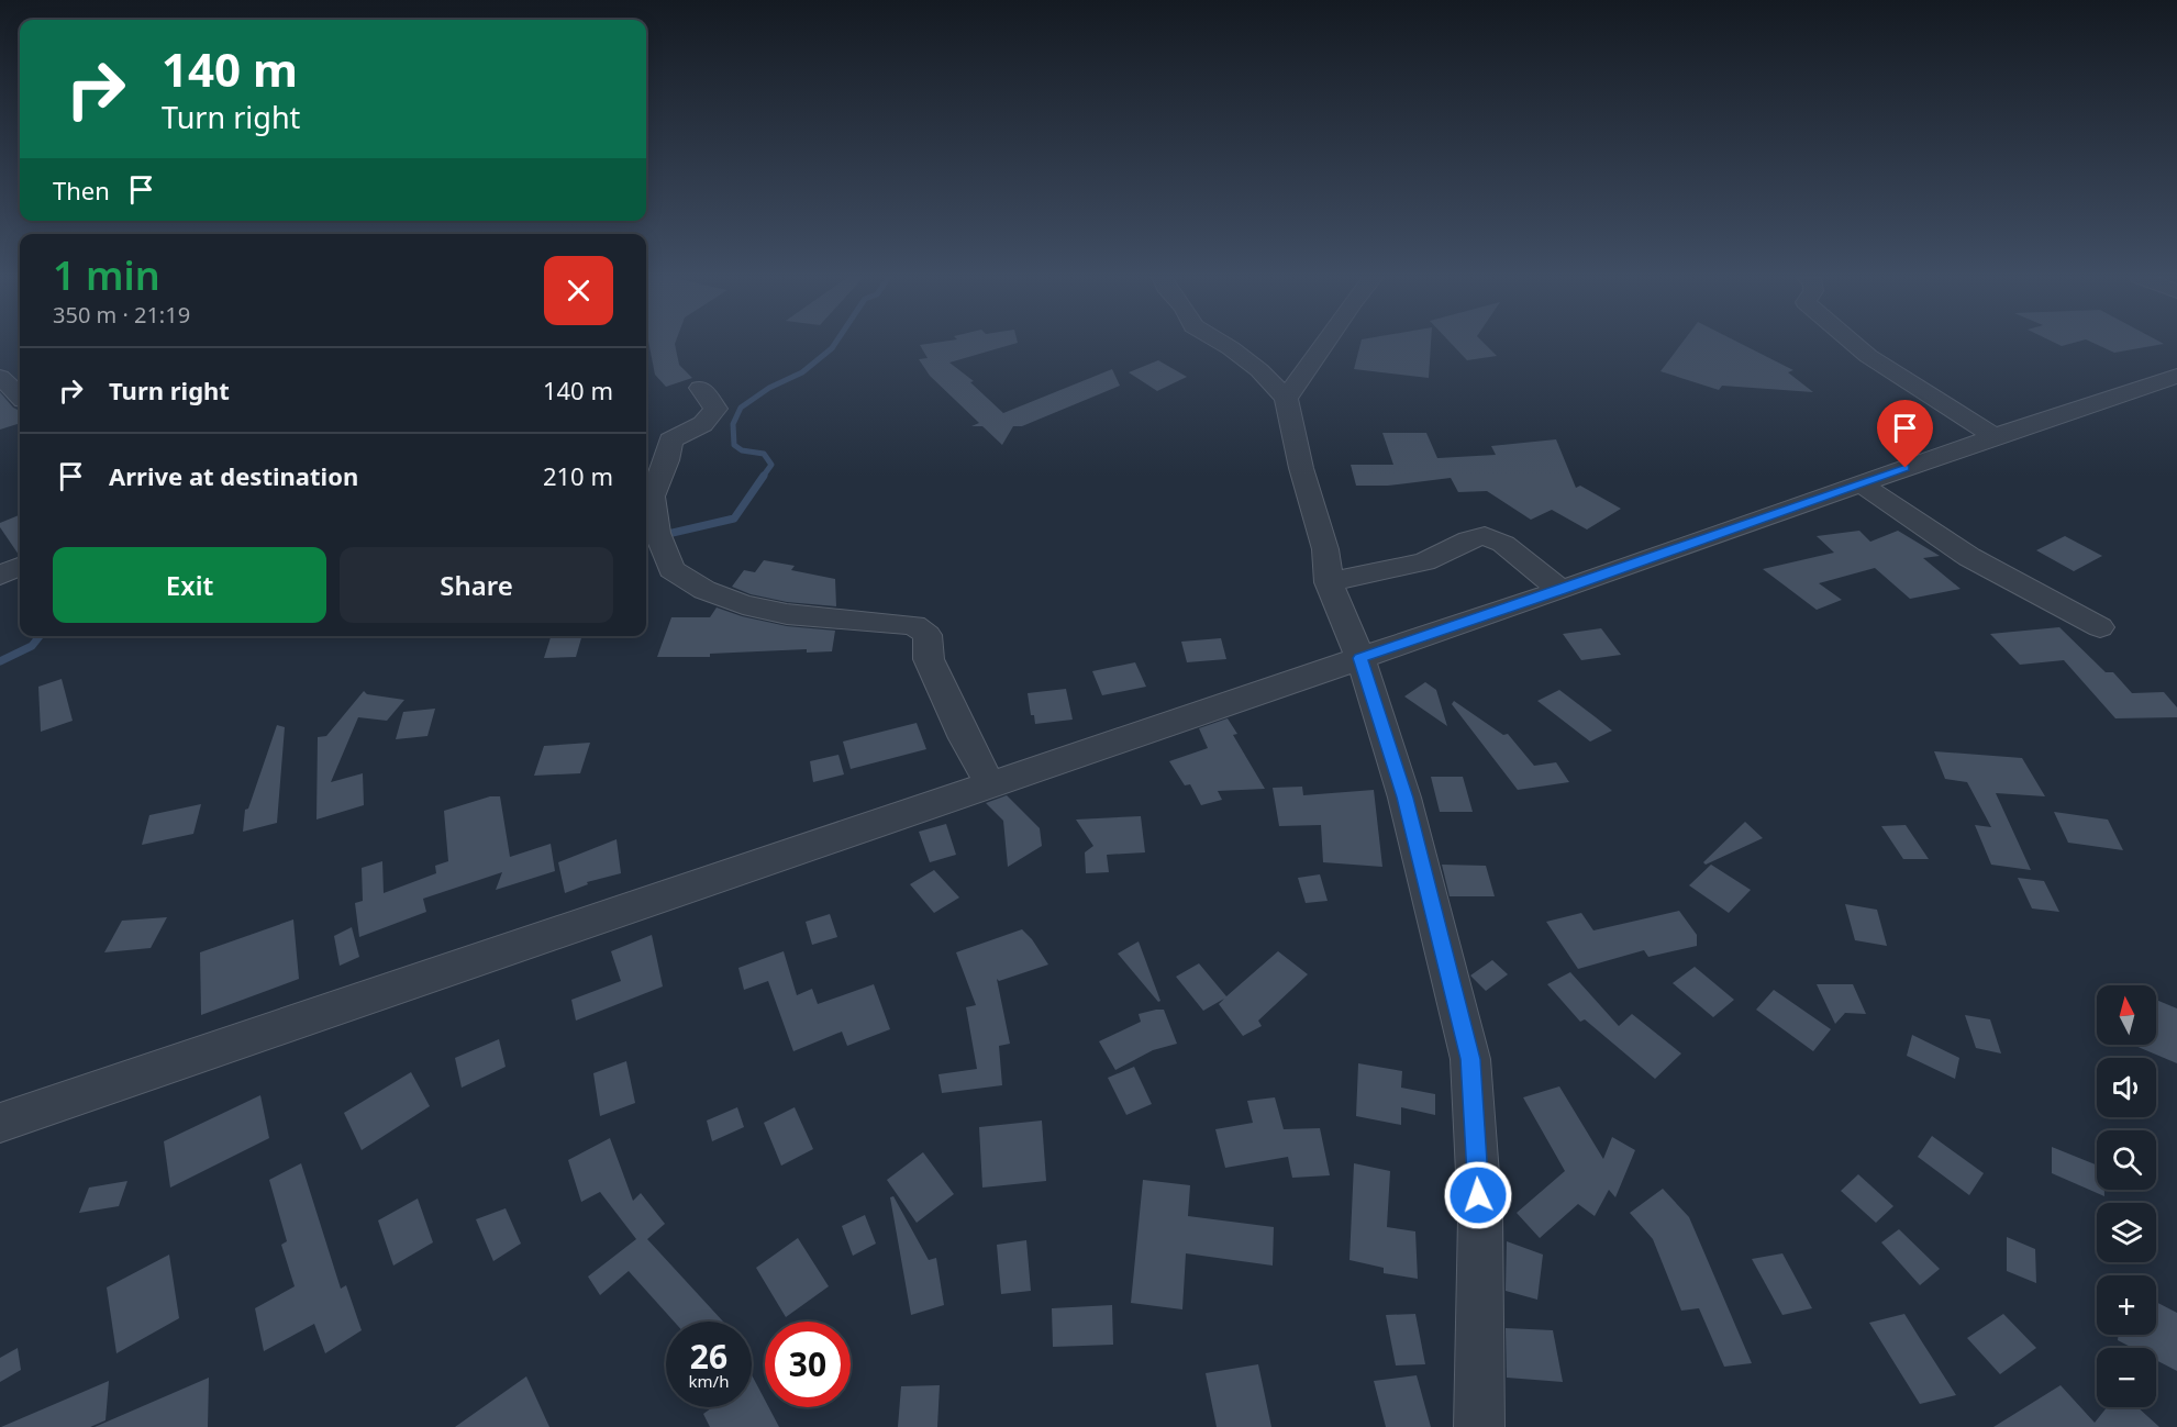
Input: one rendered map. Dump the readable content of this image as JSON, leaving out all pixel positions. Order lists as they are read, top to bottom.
{
  "north": "top",
  "page": {
    "turn": ["140 m", "Turn right"],
    "then": "Then",
    "heading": ["1 min", "350 m · 21:19"],
    "list": [
      {
        "name": "Turn right",
        "value": "140 m"
      },
      {
        "name": "Arrive at destination",
        "value": "210 m"
      }
    ],
    "buttons": ["Exit", "Share"],
    "map_buttons": ["+", "−"],
    "speed": "26 km/h",
    "limit": "30"
  }
}
